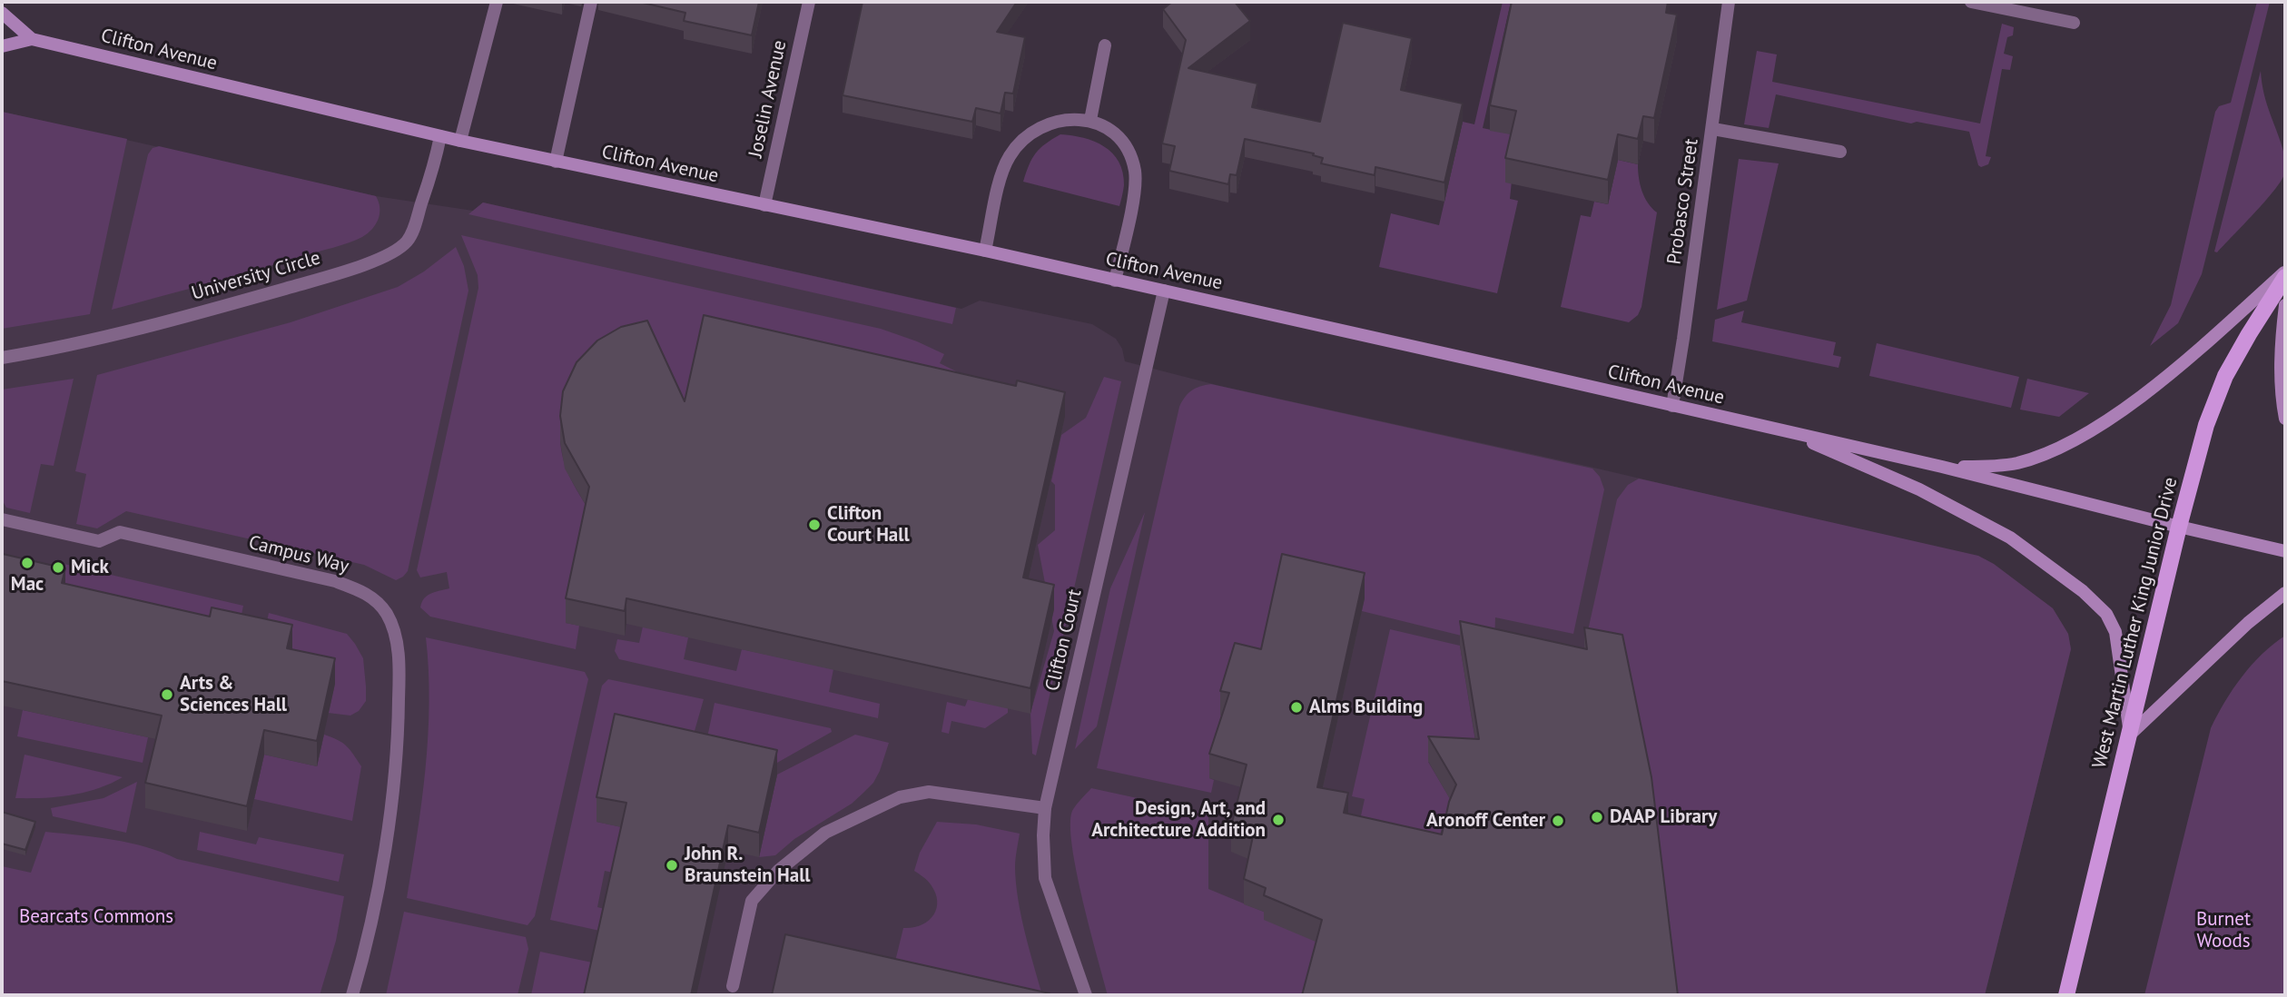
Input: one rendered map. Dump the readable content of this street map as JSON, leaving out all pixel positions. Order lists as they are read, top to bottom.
{
  "streets": {
    "main road": ["Clifton Avenue", "West Martin Luther King Junior Drive"],
    "street": [
      "Joselin Avenue",
      "Probasco Street",
      "University Circle",
      "Campus Way",
      "Clifton Court"
    ]
  },
  "crossings": [
    ["Clifton Avenue", "Joselin Avenue"],
    ["Clifton Avenue", "Probasco Street"],
    ["Clifton Avenue", "University Circle"],
    ["Clifton Avenue", "West Martin Luther King Junior Drive"],
    ["Clifton Avenue", "Clifton Court"]
  ],
  "parks": ["Bearcats Commons", "Burnet Woods"],
  "places": [
    "Clifton Court Hall",
    "Mac",
    "Mick",
    "Arts & Sciences Hall",
    "Alms Building",
    "DAAP Library",
    "Design, Art, and Architecture Addition",
    "Aronoff Center",
    "John R. Braunstein Hall"
  ]
}
